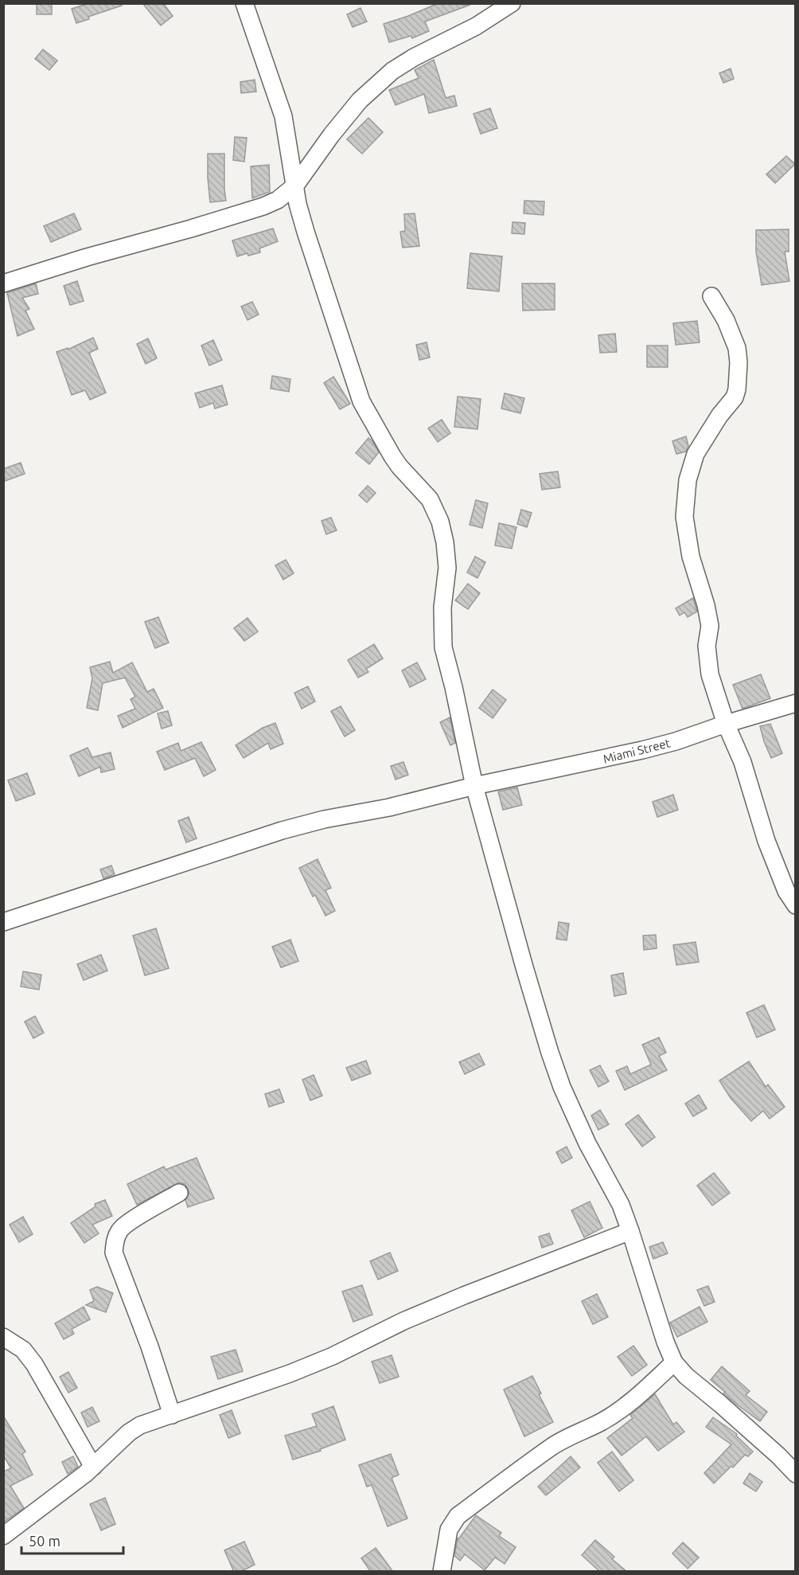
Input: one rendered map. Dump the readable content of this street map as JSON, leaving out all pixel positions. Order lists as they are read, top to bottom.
{
  "streets": {
    "street": ["Miami Street"]
  },
  "scale_bar": "50 m"
}
